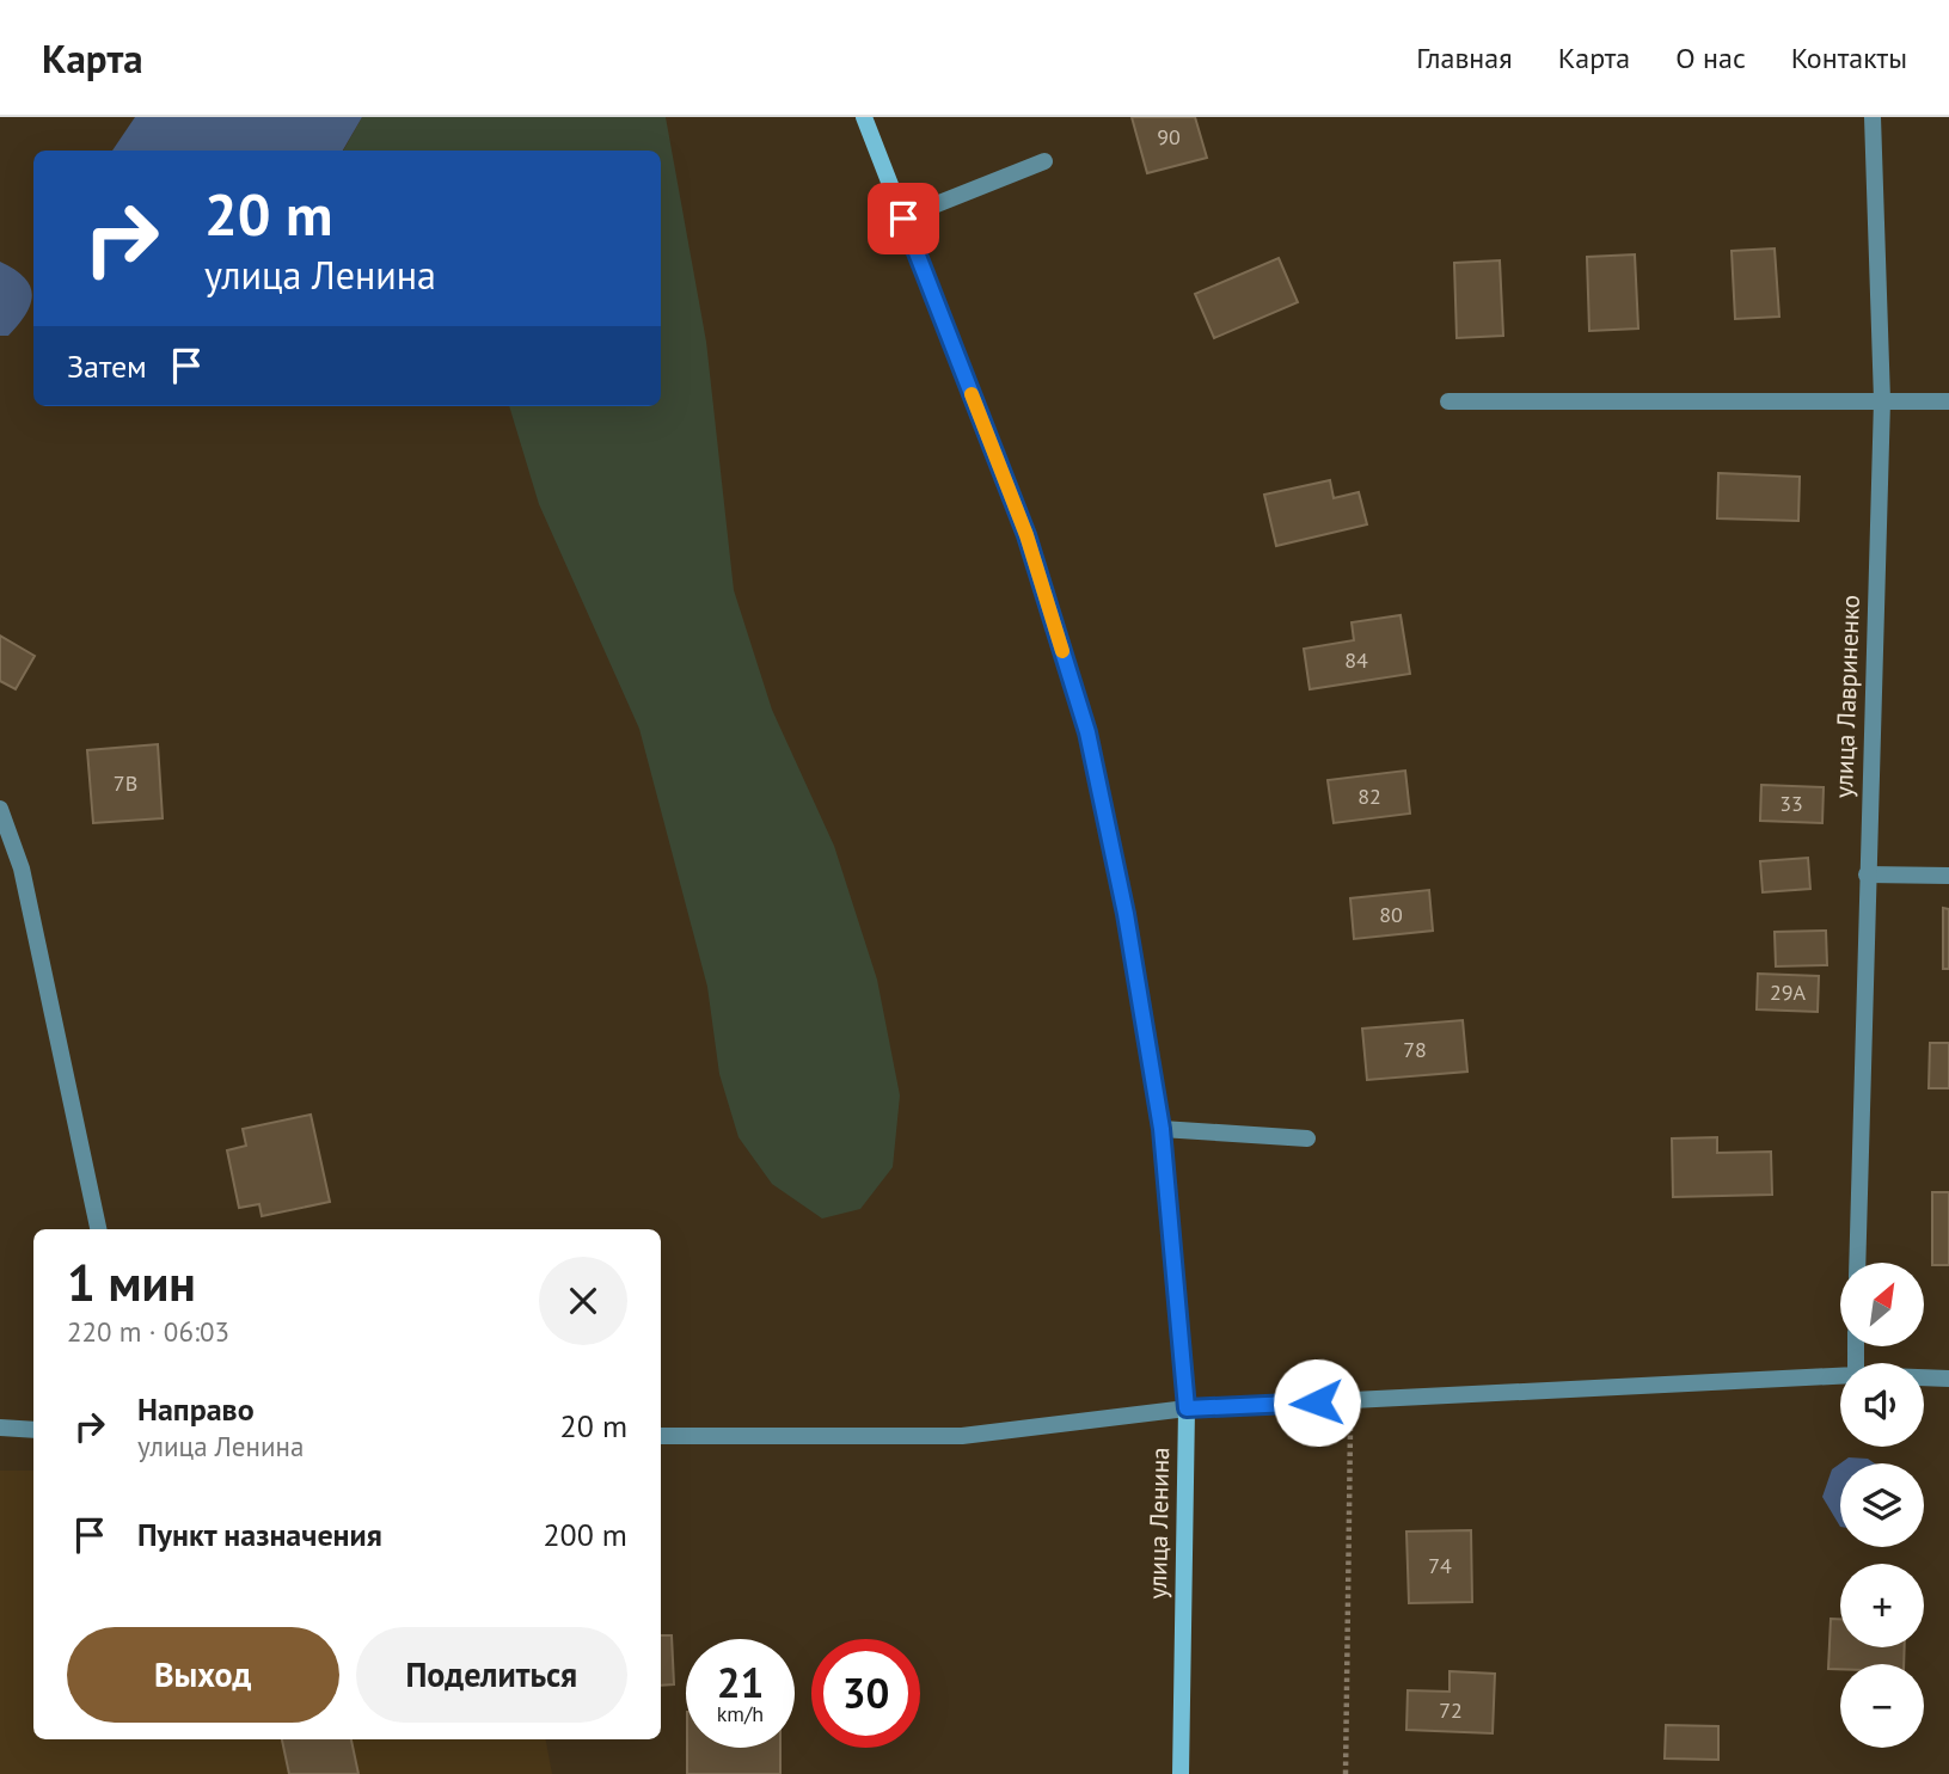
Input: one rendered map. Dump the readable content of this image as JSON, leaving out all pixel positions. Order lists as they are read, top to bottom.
{
  "streets": {
    "main road": ["улица Ленина"],
    "street": ["улица Лавриненко"]
  },
  "house_numbers": [
    "90",
    "84",
    "7В",
    "82",
    "33",
    "80",
    "29А",
    "78",
    "74",
    "72"
  ],
  "north": "top right",
  "page": {
    "header": "Карта",
    "nav": [
      "Главная",
      "Карта",
      "О нас",
      "Контакты"
    ],
    "turn": ["20 m", "улица Ленина"],
    "then": "Затем",
    "heading": ["1 мин", "220 m · 06:03"],
    "map_buttons": ["+", "−"],
    "list": [
      {
        "name": "Направо",
        "note": "улица Ленина",
        "value": "20 m"
      },
      {
        "name": "Пункт назначения",
        "value": "200 m"
      }
    ],
    "buttons": ["Выход", "Поделиться"],
    "speed": "21 km/h",
    "limit": "30"
  }
}
